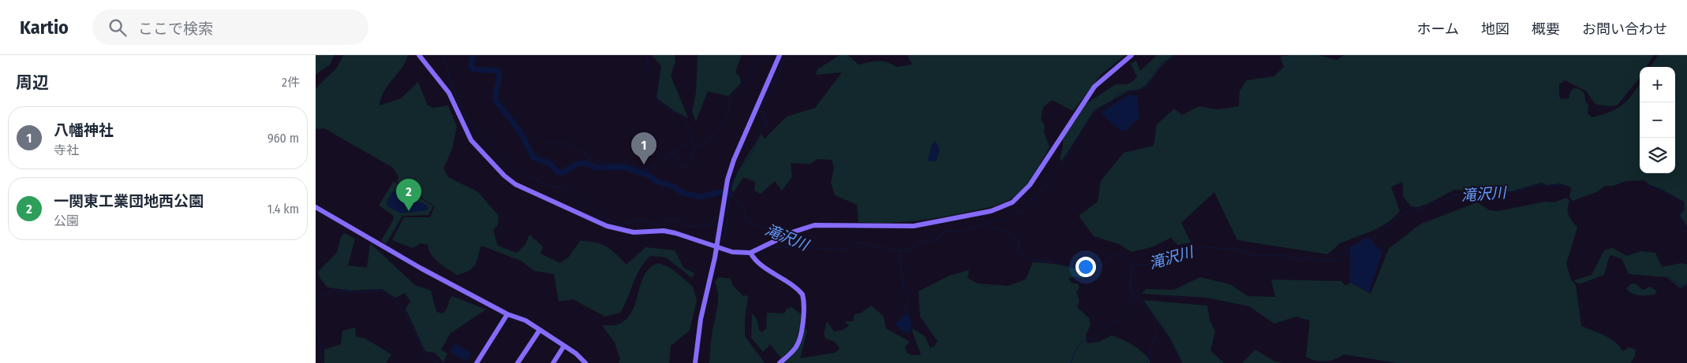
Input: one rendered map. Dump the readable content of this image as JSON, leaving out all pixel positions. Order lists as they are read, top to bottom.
{
  "water": ["滝沢川"],
  "page": {
    "header": "Kartio",
    "search": "ここで検索",
    "nav": [
      "ホーム",
      "地図",
      "概要",
      "お問い合わせ"
    ],
    "heading": ["周辺", "2件"],
    "map_buttons": ["+", "−"],
    "list": [
      {
        "mark": "1",
        "name": "八幡神社",
        "note": "寺社",
        "value": "960 m"
      },
      {
        "mark": "2",
        "name": "一関東工業団地西公園",
        "note": "公園",
        "value": "1.4 km"
      }
    ],
    "pins": ["1", "2"]
  }
}
